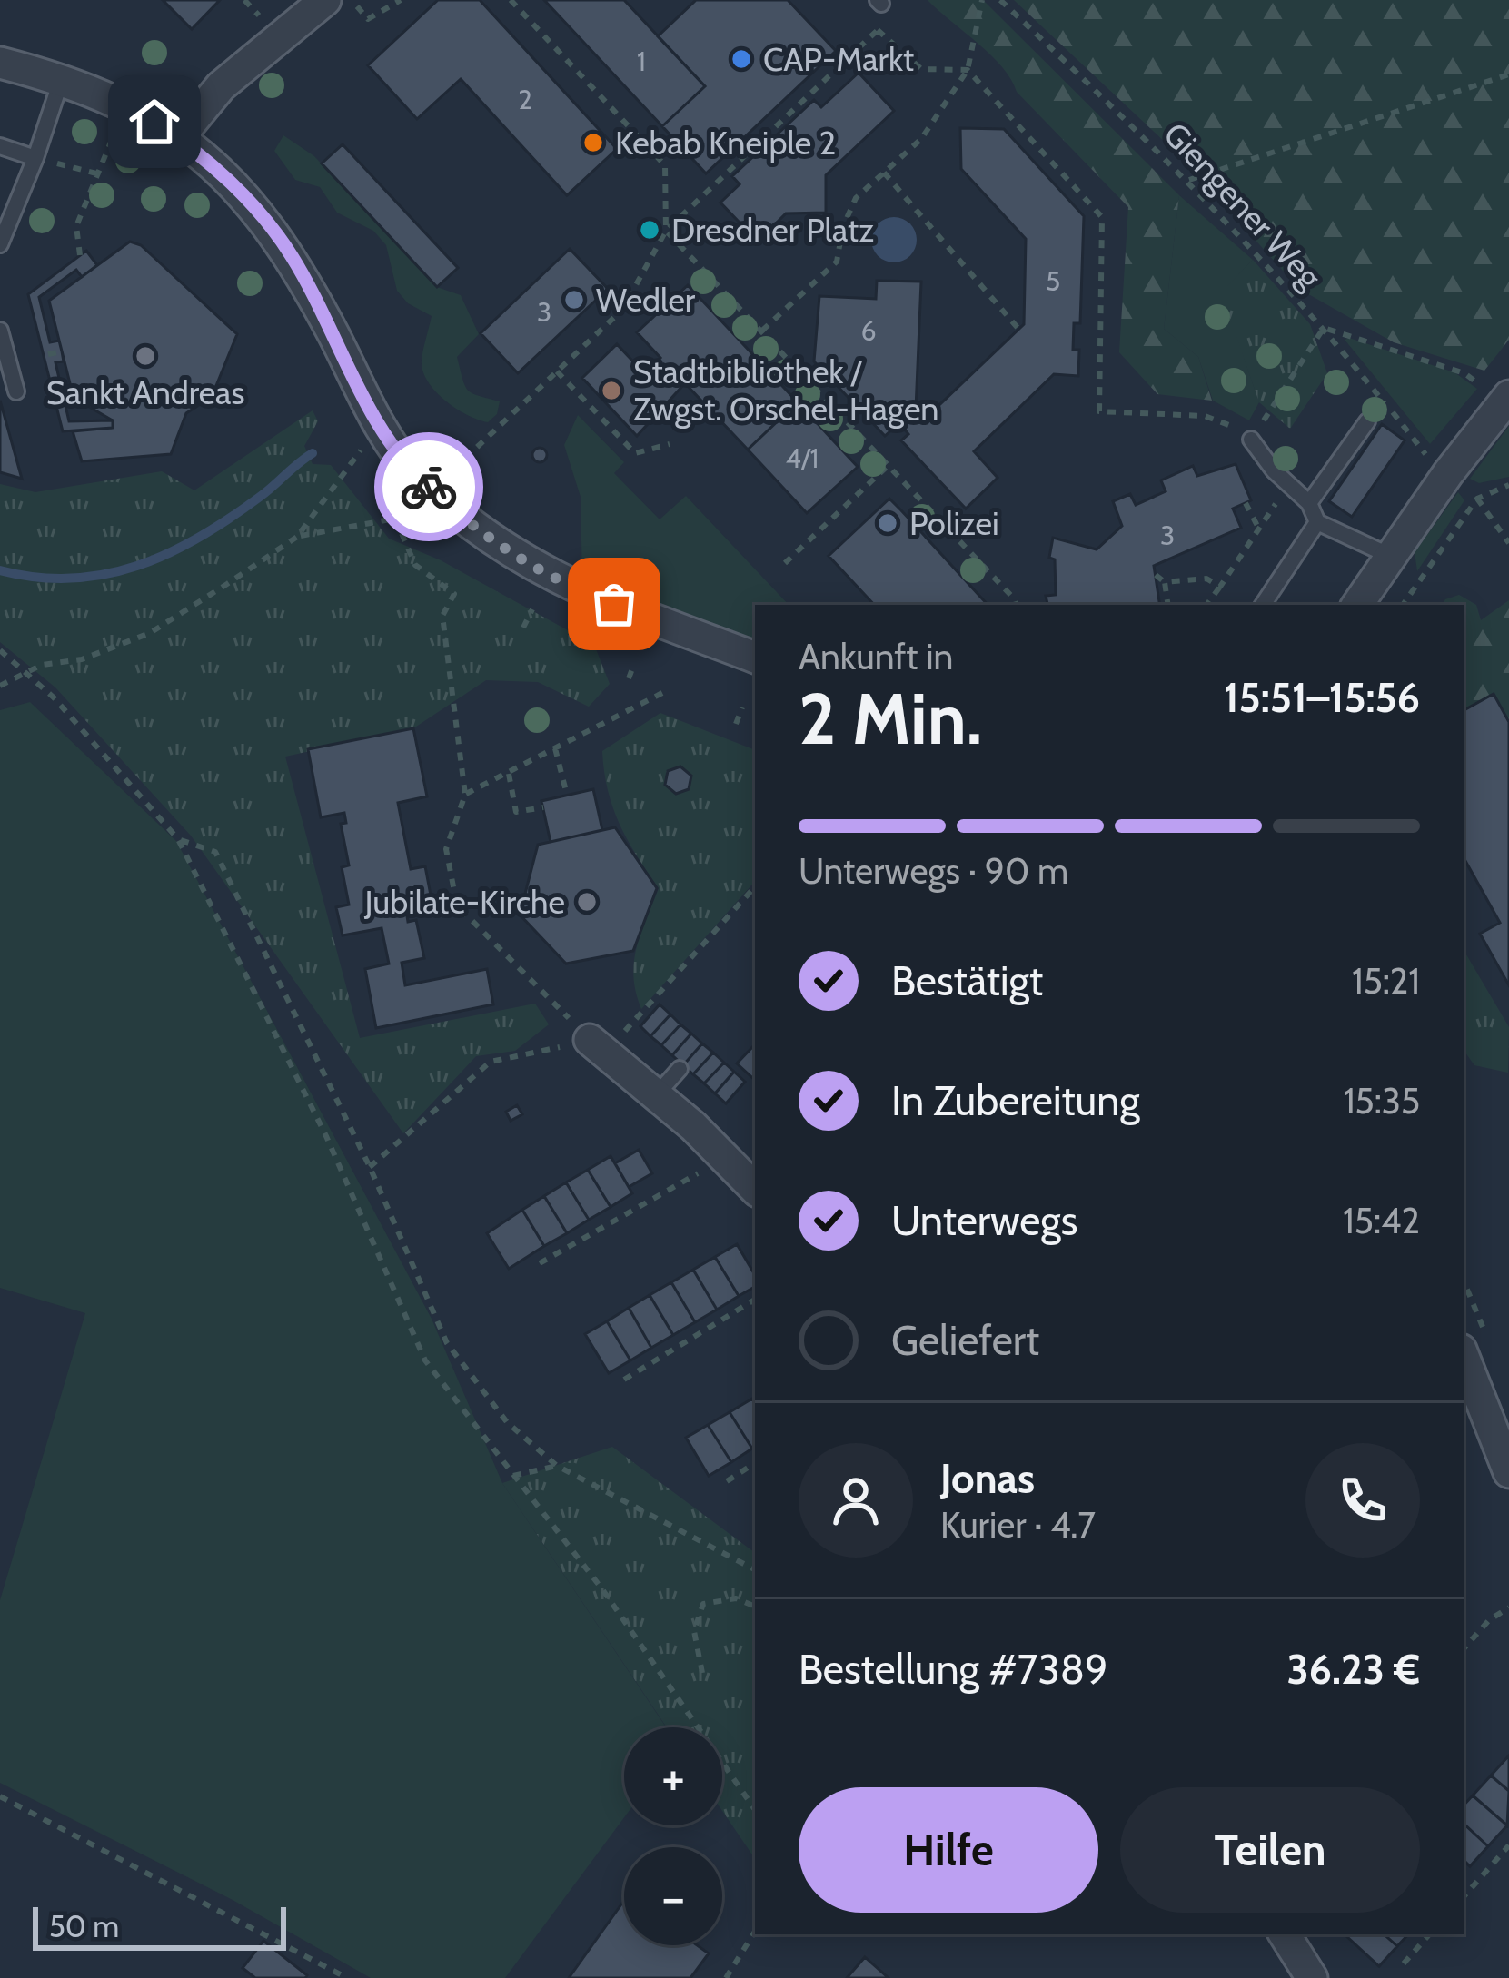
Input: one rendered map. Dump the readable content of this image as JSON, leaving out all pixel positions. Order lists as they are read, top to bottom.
{
  "streets": {
    "path": ["Giengener Weg"]
  },
  "places": [
    "CAP-Markt",
    "Kebab Kneiple 2",
    "Dresdner Platz",
    "Wedler",
    "Sankt Andreas",
    "Stadtbibliothek / Zwgst. Orschel-Hagen",
    "Polizei",
    "Jubilate-Kirche"
  ],
  "house_numbers": [
    "1",
    "2",
    "5",
    "3",
    "6",
    "4/1",
    "3"
  ],
  "scale_bar": "50 m",
  "page": {
    "heading": ["2 Min.", "Ankunft in", "15:51–15:56"],
    "panel": [
      "Jonas",
      "Kurier · 4.7",
      "Bestellung #7389",
      "36.23 €"
    ],
    "bar": "Unterwegs · 90 m",
    "list": [
      ["Bestätigt", "15:21"],
      ["In Zubereitung", "15:35"],
      ["Unterwegs", "15:42"],
      "Geliefert"
    ],
    "map_buttons": ["+", "−"],
    "buttons": ["Hilfe", "Teilen"],
    "scale": "50 m"
  }
}
